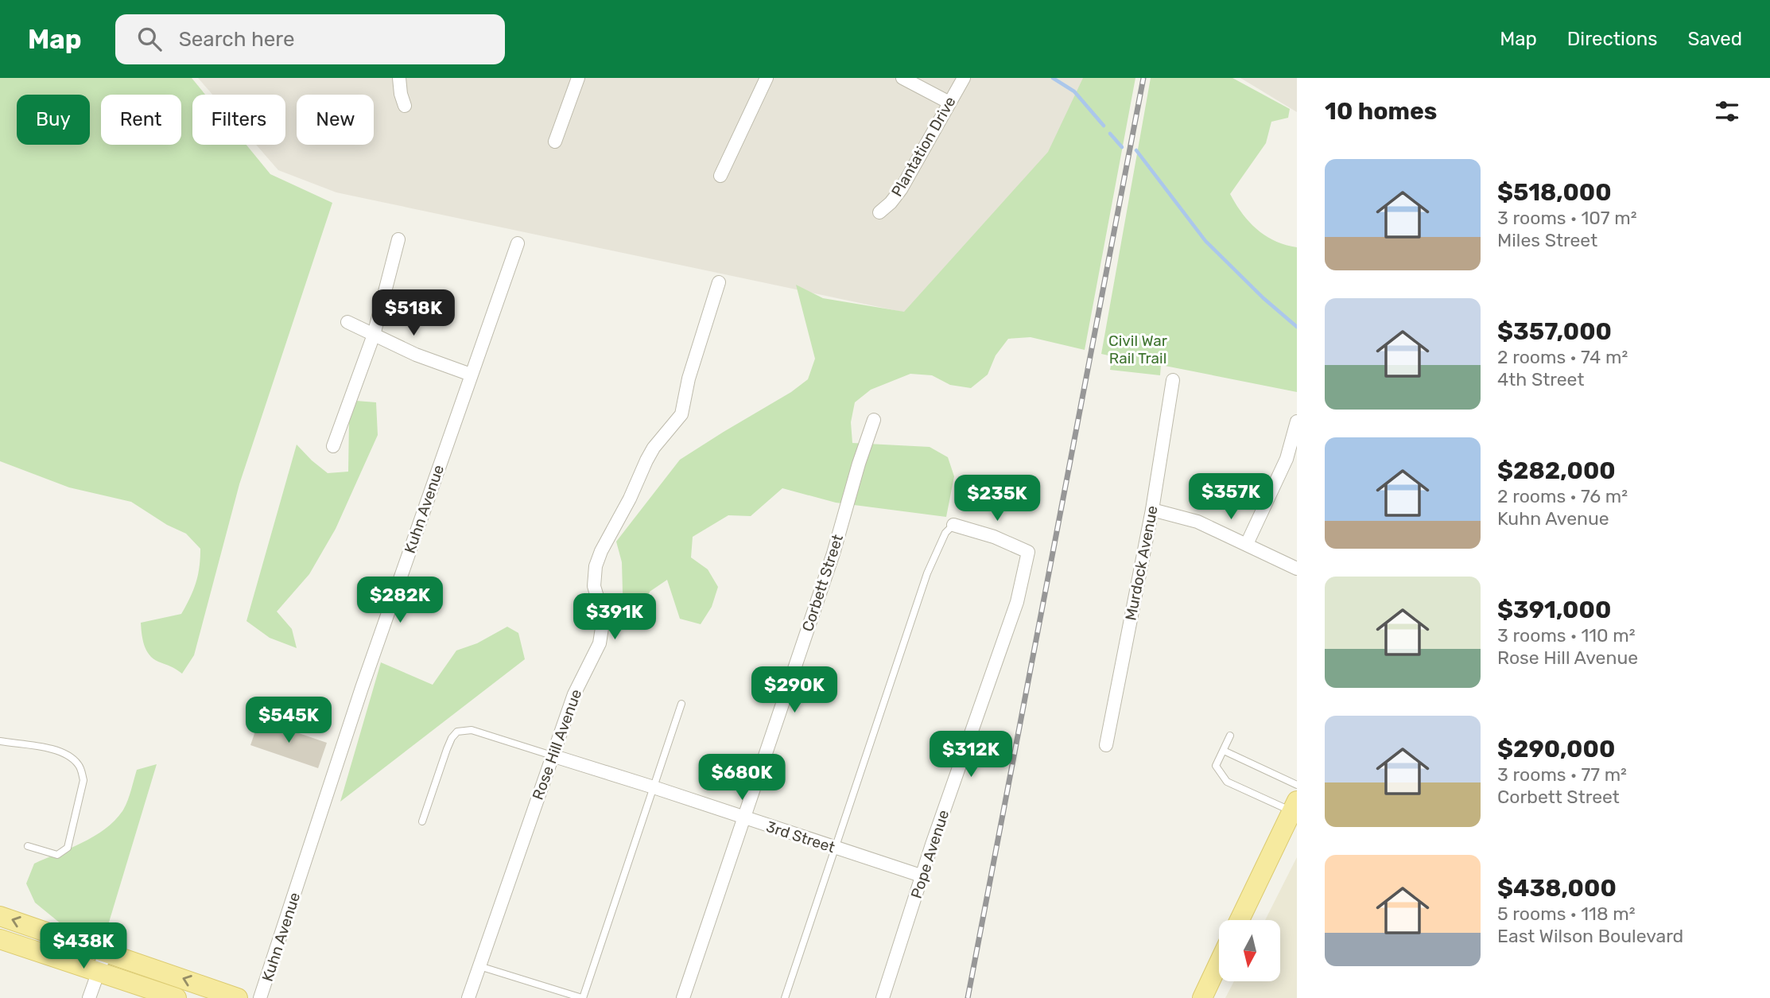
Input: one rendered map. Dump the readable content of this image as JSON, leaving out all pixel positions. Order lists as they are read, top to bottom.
{
  "streets": {
    "street": [
      "Plantation Drive",
      "Kuhn Avenue",
      "Murdock Avenue",
      "Corbett Street",
      "Rose Hill Avenue",
      "3rd Street",
      "Pope Avenue"
    ]
  },
  "crossings": [
    ["Corbett Street", "3rd Street"],
    ["Rose Hill Avenue", "3rd Street"],
    ["3rd Street", "Pope Avenue"]
  ],
  "parks": ["Civil War Rail Trail"],
  "north": "bottom",
  "page": {
    "header": "Map",
    "search": "Search here",
    "nav": ["Map", "Directions", "Saved"],
    "heading": "10 homes",
    "chip": [
      "Buy",
      "Rent",
      "Filters",
      "New"
    ],
    "list": [
      {
        "name": "$518,000",
        "note": "3 rooms · 107 m² · Miles Street"
      },
      {
        "name": "$357,000",
        "note": "2 rooms · 74 m² · 4th Street"
      },
      {
        "name": "$282,000",
        "note": "2 rooms · 76 m² · Kuhn Avenue"
      },
      {
        "name": "$391,000",
        "note": "3 rooms · 110 m² · Rose Hill Avenue"
      },
      {
        "name": "$290,000",
        "note": "3 rooms · 77 m² · Corbett Street"
      },
      {
        "name": "$438,000",
        "note": "5 rooms · 118 m² · East Wilson Boulevard"
      }
    ],
    "price": [
      "$518K",
      "$357K",
      "$235K",
      "$282K",
      "$391K",
      "$290K",
      "$545K",
      "$312K",
      "$680K",
      "$438K"
    ]
  }
}
